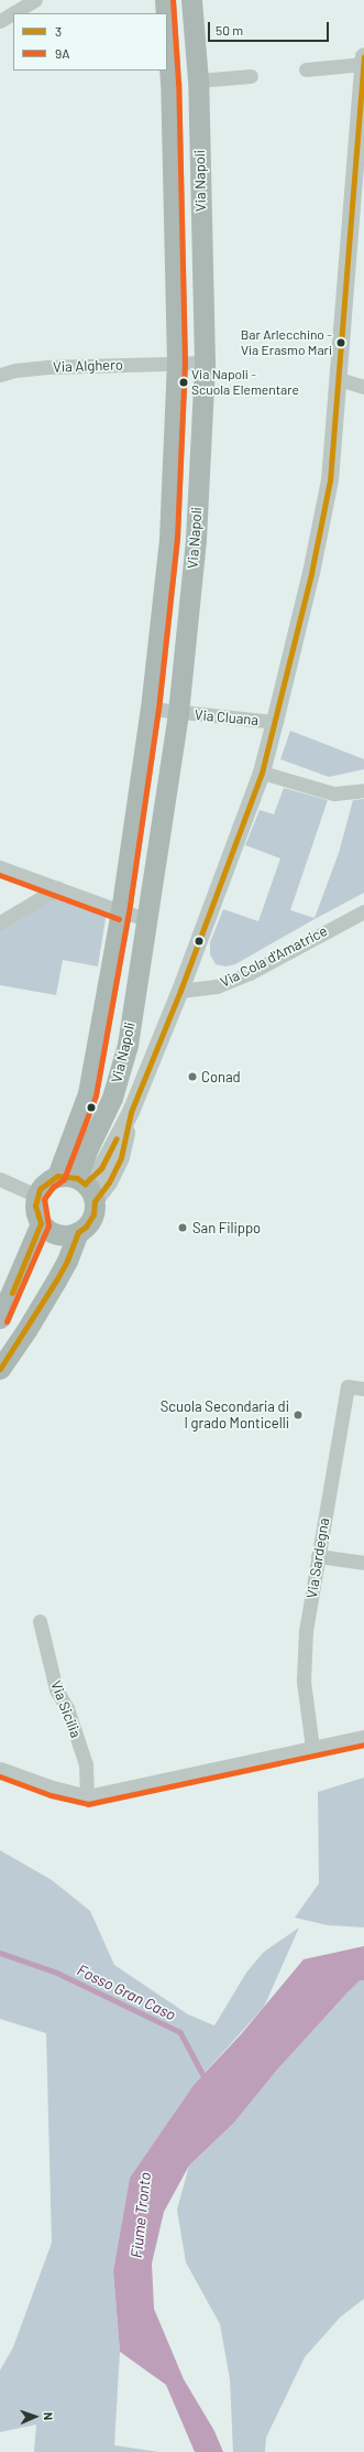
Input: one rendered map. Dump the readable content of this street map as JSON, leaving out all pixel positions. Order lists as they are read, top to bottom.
{
  "streets": {
    "main road": ["Via Napoli"],
    "street": [
      "Via Alghero",
      "Via Cluana",
      "Via Cola d'Amatrice",
      "Via Sardegna",
      "Via Sicilia"
    ]
  },
  "crossings": [
    ["Via Napoli", "Via Alghero"],
    ["Via Napoli", "Via Cluana"]
  ],
  "water": ["Fosso Gran Caso", "Fiume Tronto"],
  "places": [
    "Bar Arlecchino - Via Erasmo Mari",
    "Via Napoli - Scuola Elementare",
    "Conad",
    "San Filippo",
    "Scuola Secondaria di I grado Monticelli"
  ],
  "lines": ["transit line 9A", "transit line 3"],
  "legend": ["3", "9A"],
  "scale_bar": "50 m",
  "north": "right"
}
